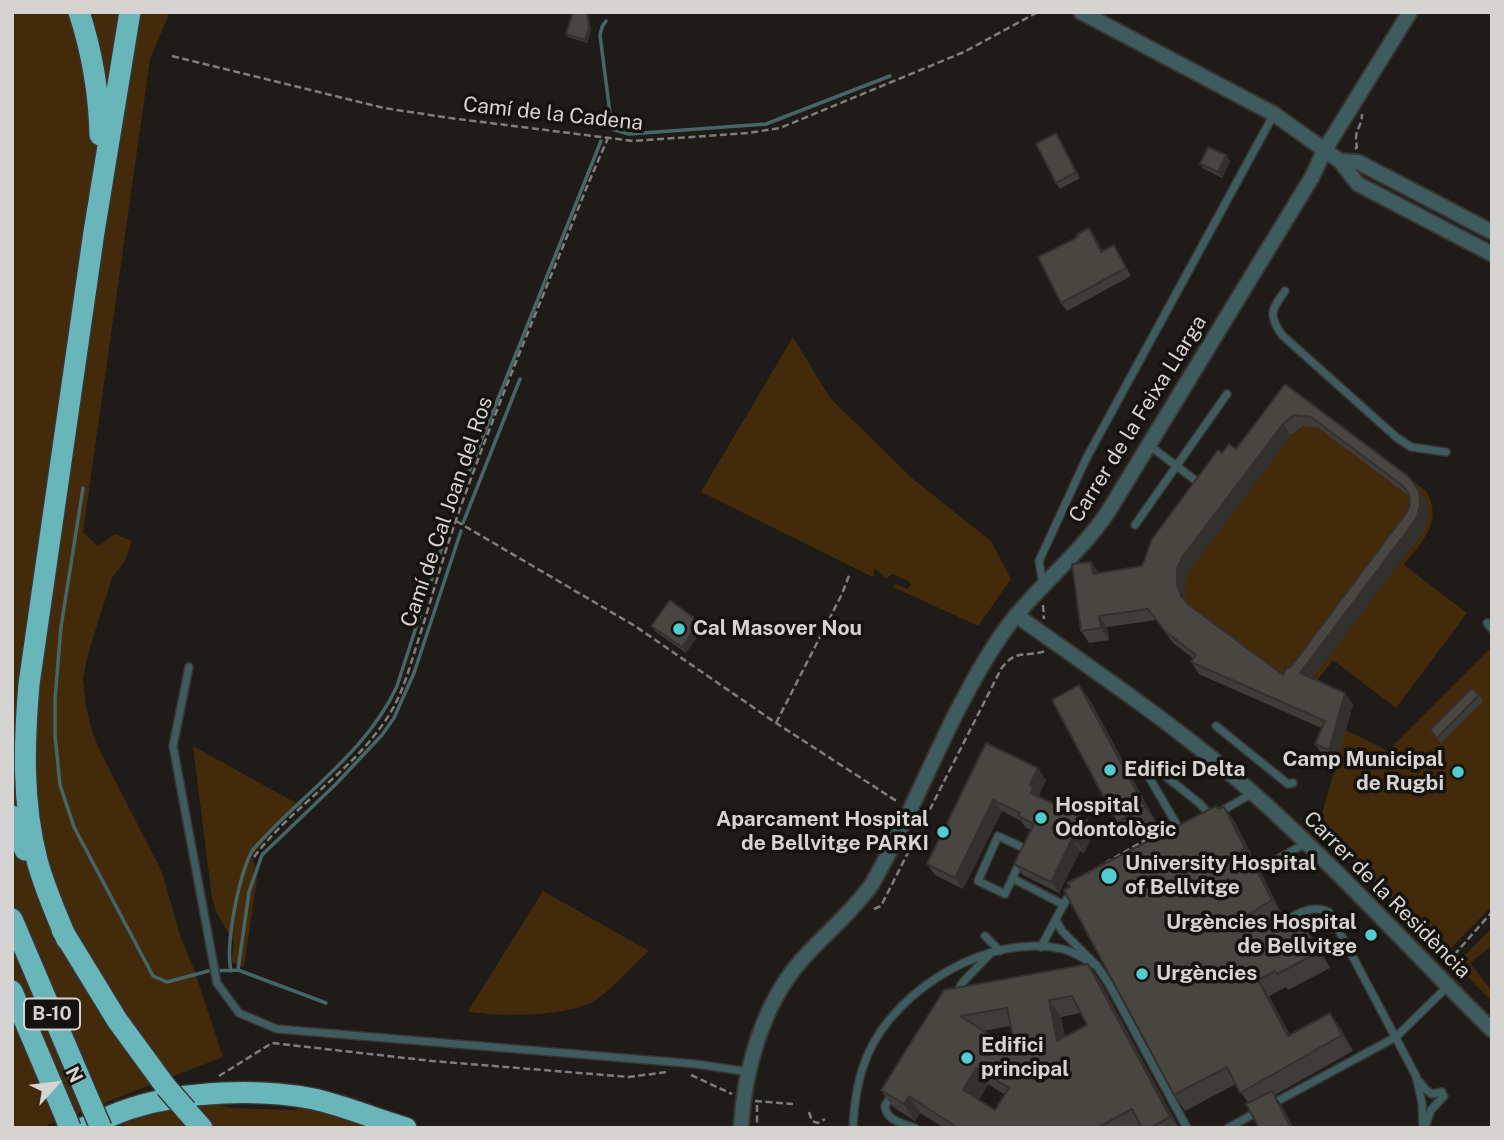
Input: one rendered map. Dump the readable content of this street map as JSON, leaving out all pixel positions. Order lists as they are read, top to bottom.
{
  "streets": {
    "highway": ["B-10"],
    "street": ["Carrer de la Feixa Llarga", "Carrer de la Residència"],
    "path": ["Camí de la Cadena", "Camí de Cal Joan del Ros"]
  },
  "crossings": [
    ["Camí de la Cadena", "Camí de Cal Joan del Ros"],
    ["Carrer de la Feixa Llarga", "Carrer de la Residència"]
  ],
  "places": [
    "Cal Masover Nou",
    "Edifici Delta",
    "Camp Municipal de Rugbi",
    "Hospital Odontològic",
    "Aparcament Hospital de Bellvitge PARKI",
    "University Hospital of Bellvitge",
    "Urgències Hospital de Bellvitge",
    "Urgències",
    "Edifici principal"
  ],
  "north": "top right"
}
